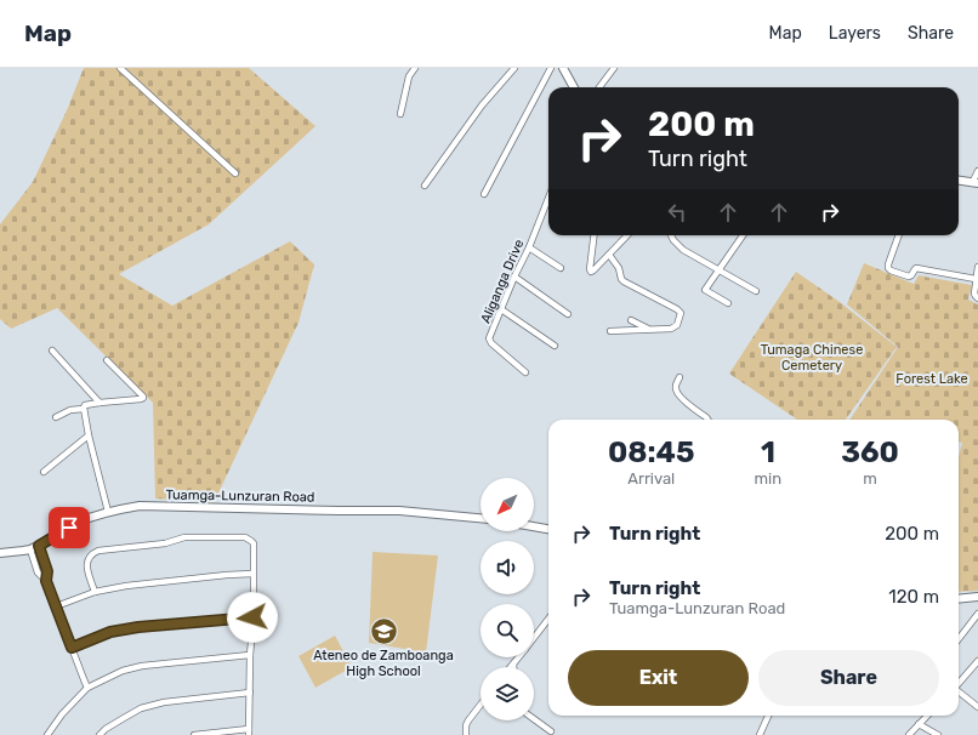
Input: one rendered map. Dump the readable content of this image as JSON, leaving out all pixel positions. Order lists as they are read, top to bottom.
{
  "streets": {
    "street": ["Aliganga Drive", "Tuamga-Lunzuran Road"]
  },
  "parks": ["Tumaga Chinese Cemetery", "Forest Lake"],
  "places": {
    "school or university": ["Ateneo de Zamboanga High School"]
  },
  "north": "bottom left",
  "page": {
    "header": "Map",
    "nav": ["Map", "Layers", "Share"],
    "turn": ["200 m", "Turn right"],
    "eta": [
      "08:45",
      "Arrival",
      "1",
      "min",
      "360",
      "m"
    ],
    "list": [
      {
        "name": "Turn right",
        "value": "200 m"
      },
      {
        "name": "Turn right",
        "note": "Tuamga-Lunzuran Road",
        "value": "120 m"
      }
    ],
    "buttons": ["Exit", "Share"]
  }
}
